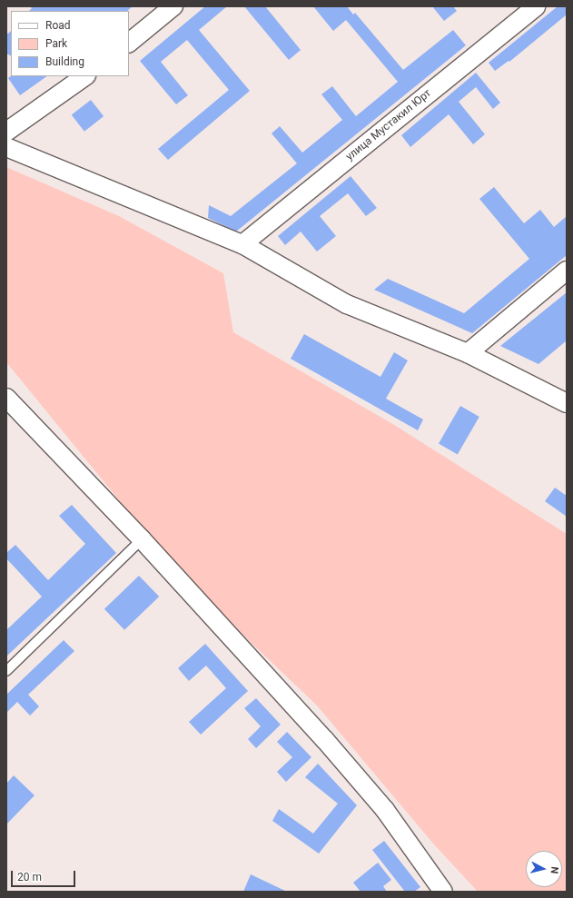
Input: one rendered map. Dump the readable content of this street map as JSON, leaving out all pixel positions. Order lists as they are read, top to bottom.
{
  "streets": {
    "street": ["улица Мустакил Юрт"]
  },
  "legend": ["Road", "Park", "Building"],
  "scale_bar": "20 m",
  "north": "right"
}
